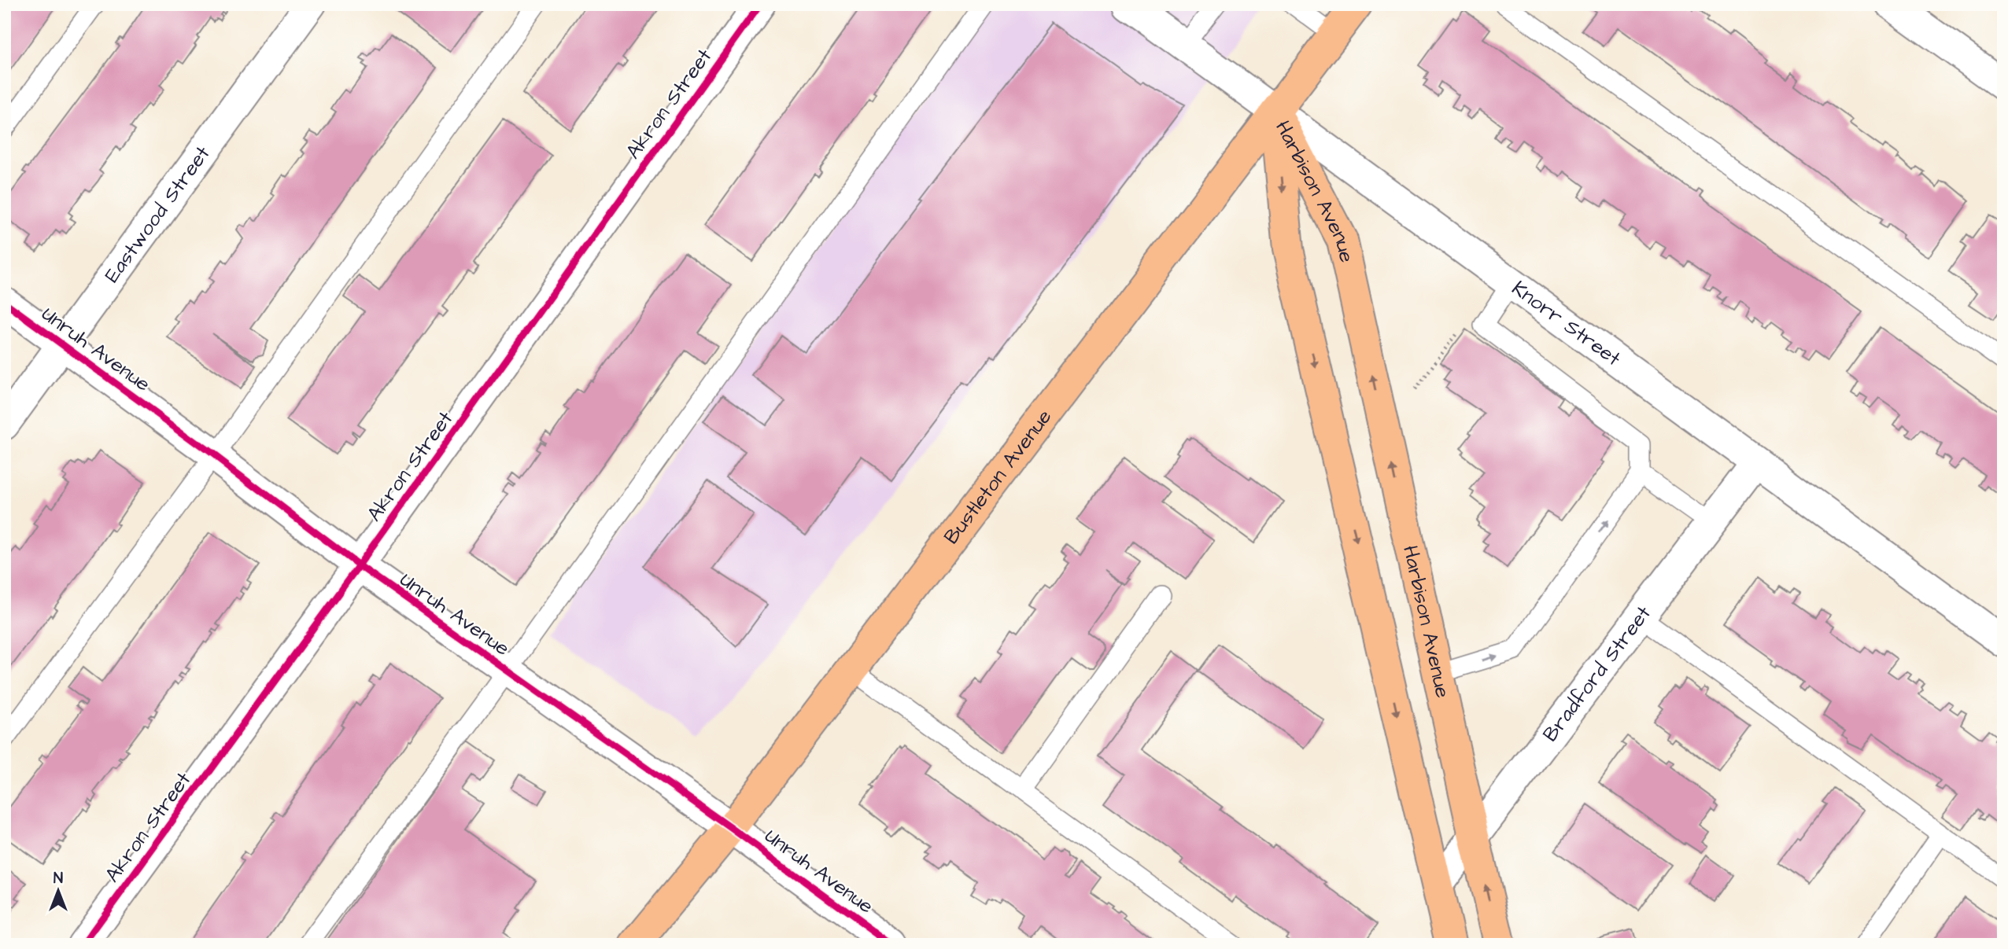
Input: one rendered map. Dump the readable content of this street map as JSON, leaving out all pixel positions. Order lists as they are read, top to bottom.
{
  "streets": {
    "main road": ["Harbison Avenue", "Bustleton Avenue"],
    "street": [
      "Akron Street",
      "Eastwood Street",
      "Knorr Street",
      "Unruh Avenue",
      "Bradford Street"
    ]
  },
  "crossings": [
    ["Akron Street", "Unruh Avenue"],
    ["Harbison Avenue", "Knorr Street"],
    ["Harbison Avenue", "Bustleton Avenue"],
    ["Harbison Avenue", "Bradford Street"],
    ["Eastwood Street", "Unruh Avenue"],
    ["Knorr Street", "Bustleton Avenue"],
    ["Knorr Street", "Bradford Street"],
    ["Unruh Avenue", "Bustleton Avenue"]
  ],
  "north": "top"
}
